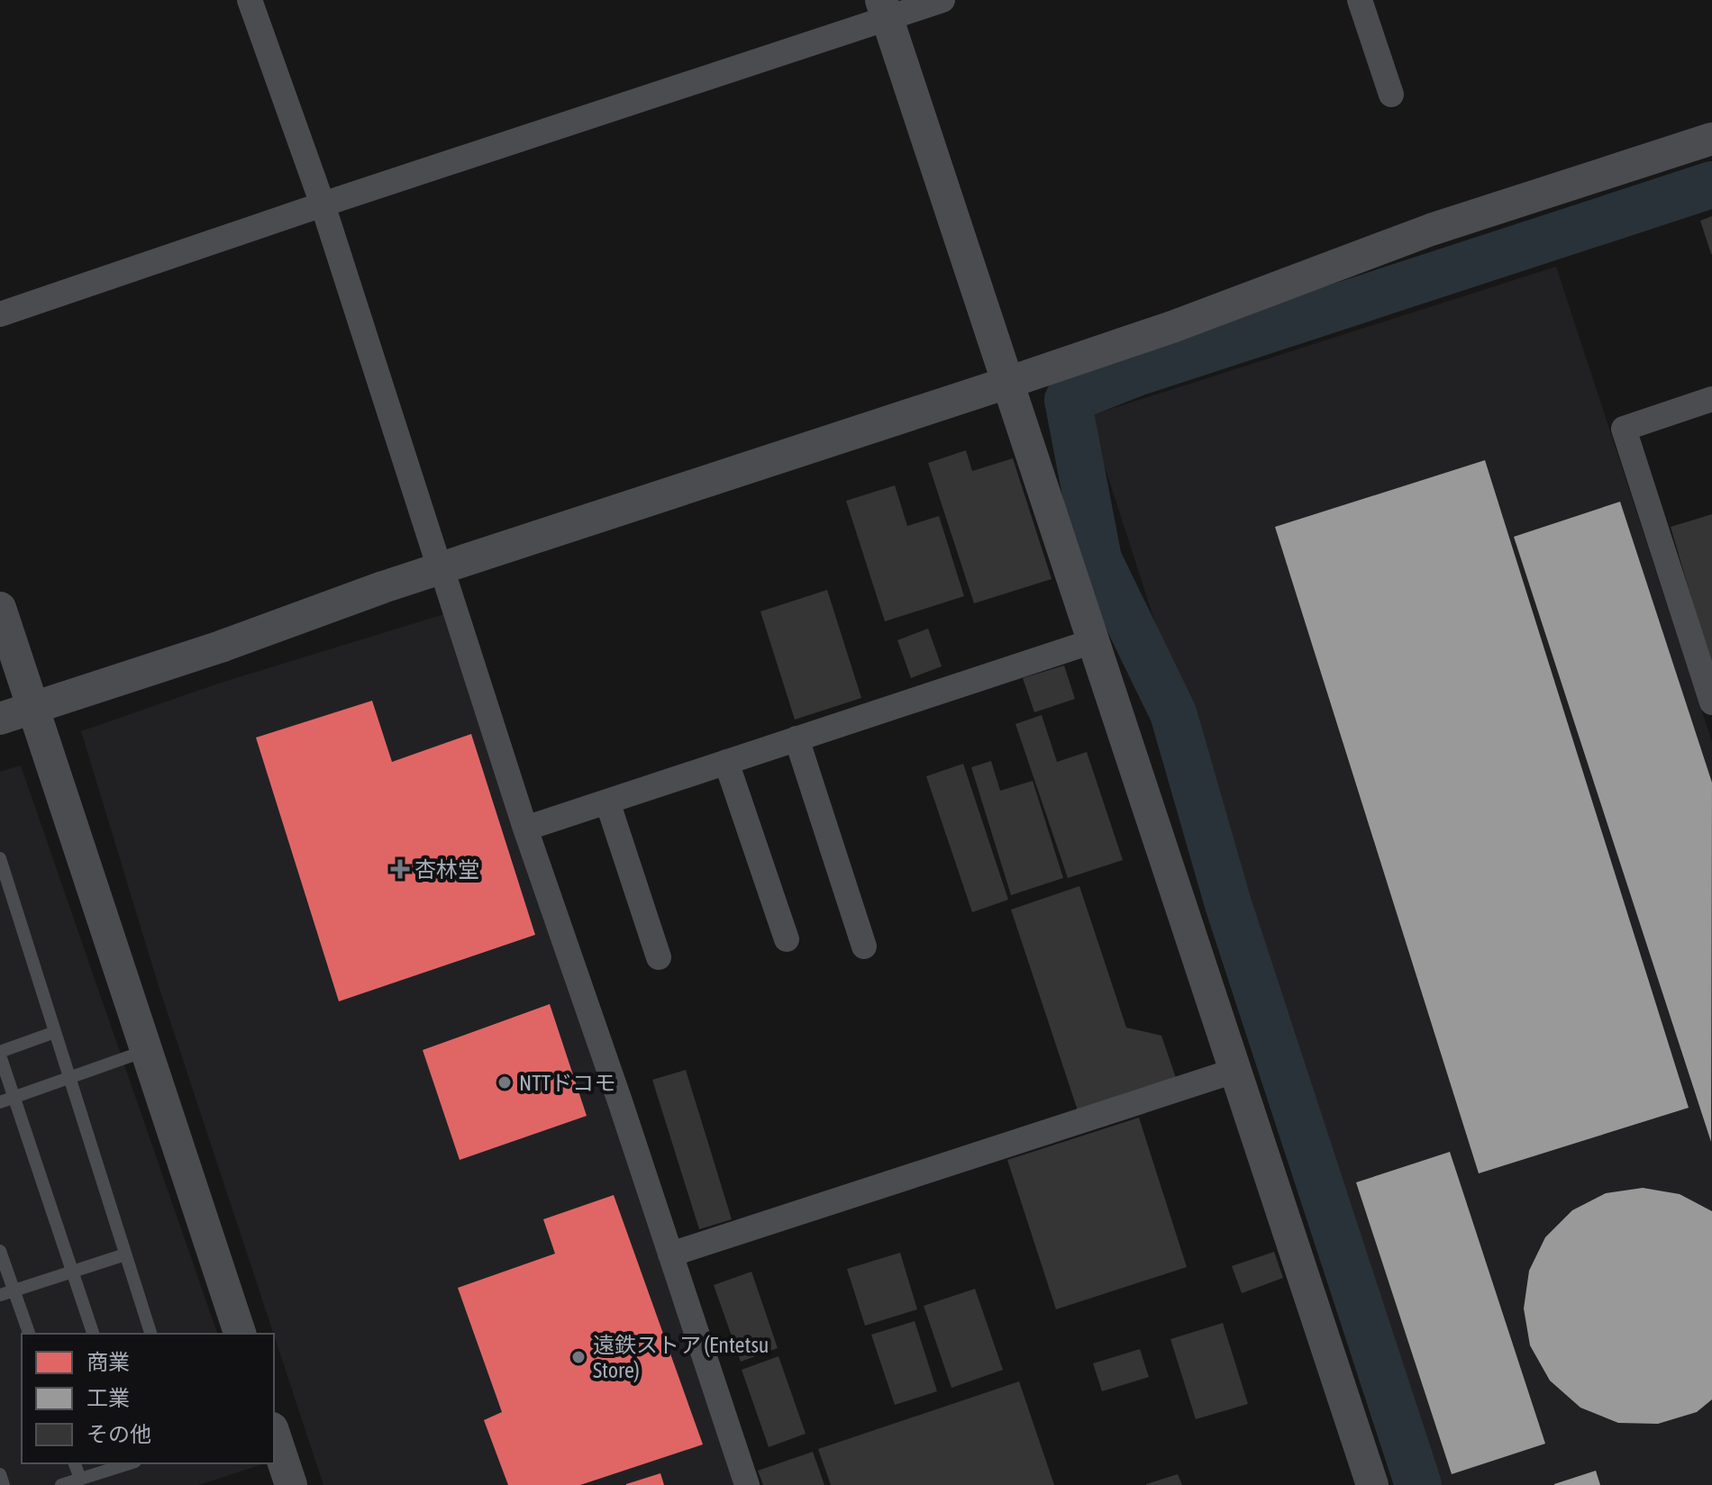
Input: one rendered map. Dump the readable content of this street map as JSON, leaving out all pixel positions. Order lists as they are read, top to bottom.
{
  "places": {
    "health": ["杏林堂"],
    "other": ["NTTドコモ", "遠鉄ストア (Entetsu Store)"]
  },
  "legend": ["商業", "工業", "その他"]
}
